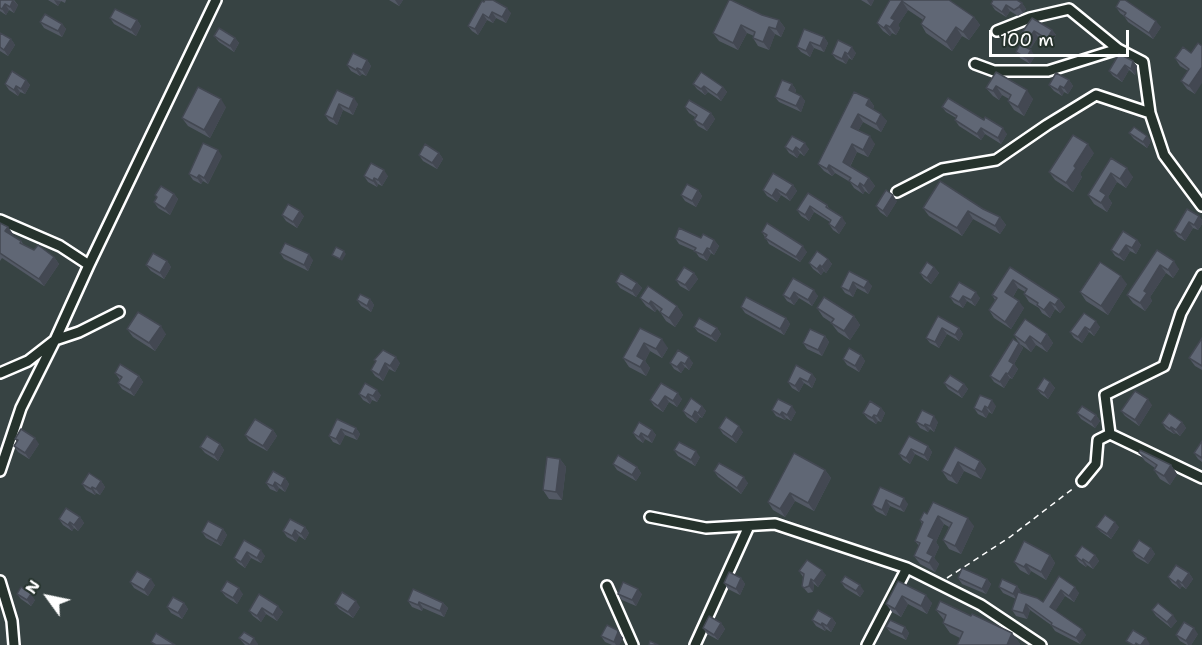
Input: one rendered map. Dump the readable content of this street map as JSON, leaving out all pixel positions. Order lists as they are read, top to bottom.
{
  "scale_bar": "100 m",
  "north": "top left"
}
